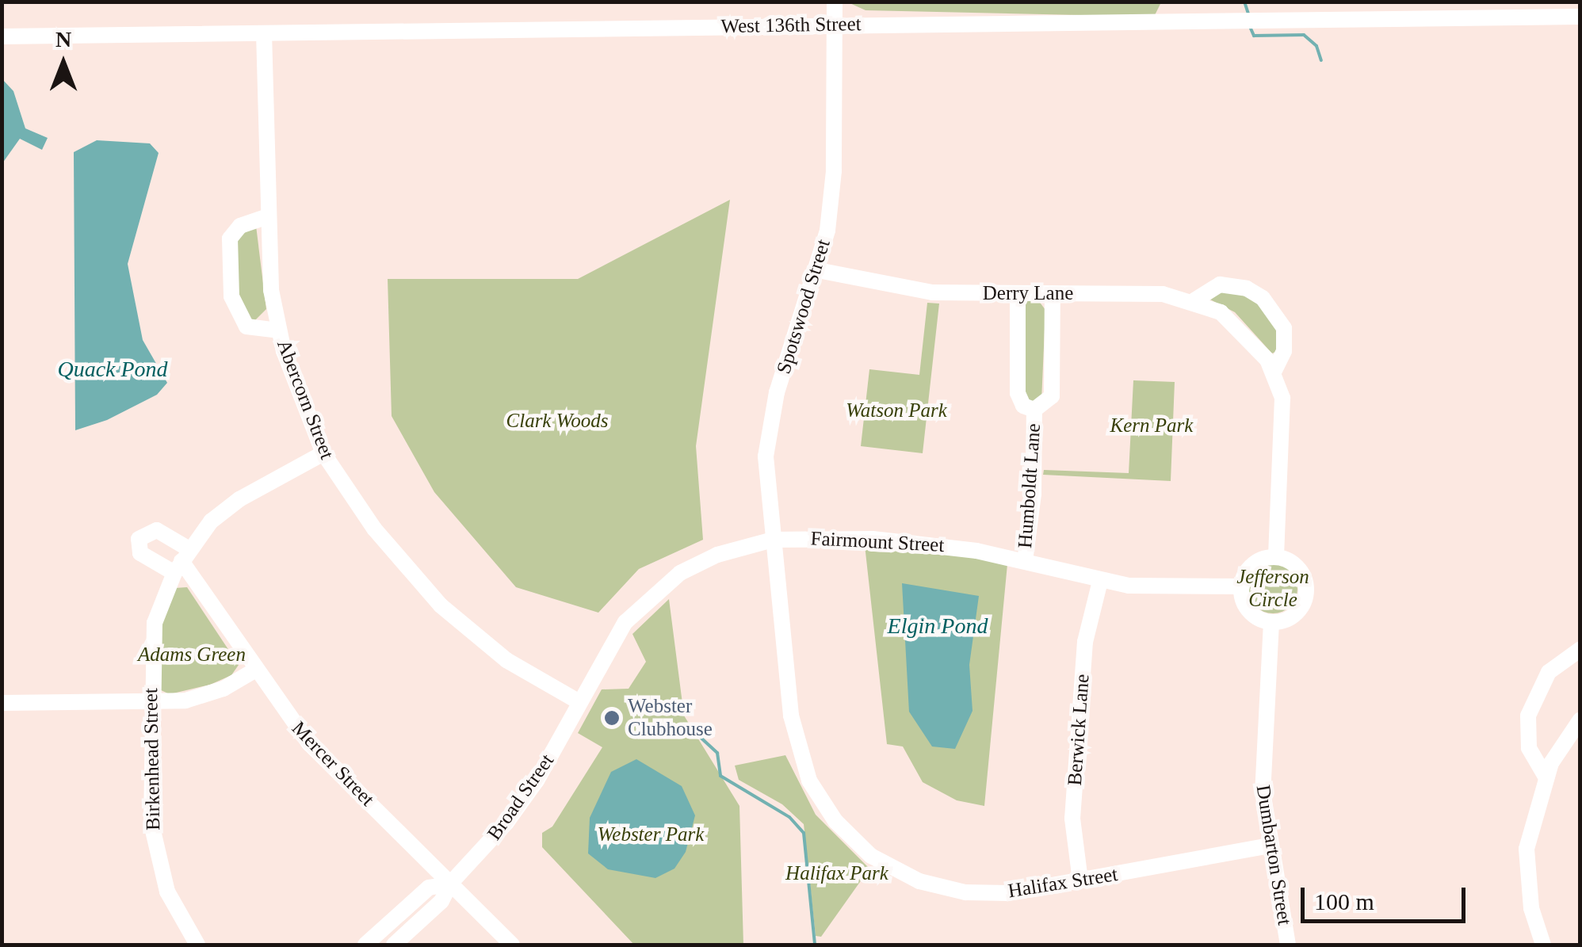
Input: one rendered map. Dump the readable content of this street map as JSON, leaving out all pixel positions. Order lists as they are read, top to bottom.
{
  "streets": {
    "street": [
      "West 136th Street",
      "Derry Lane",
      "Spotswood Street",
      "Abercorn Street",
      "Humboldt Lane",
      "Fairmount Street",
      "Berwick Lane",
      "Birkenhead Street",
      "Mercer Street",
      "Broad Street",
      "Dumbarton Street",
      "Halifax Street"
    ]
  },
  "crossings": [
    ["West 136th Street", "Spotswood Street"],
    ["West 136th Street", "Abercorn Street"],
    ["Derry Lane", "Spotswood Street"],
    ["Derry Lane", "Humboldt Lane"],
    ["Spotswood Street", "Fairmount Street"],
    ["Spotswood Street", "Halifax Street"],
    ["Abercorn Street", "Fairmount Street"],
    ["Abercorn Street", "Birkenhead Street"],
    ["Abercorn Street", "Broad Street"],
    ["Humboldt Lane", "Fairmount Street"],
    ["Fairmount Street", "Berwick Lane"],
    ["Fairmount Street", "Broad Street"],
    ["Fairmount Street", "Dumbarton Street"],
    ["Fairmount Street", "Halifax Street"],
    ["Berwick Lane", "Halifax Street"],
    ["Birkenhead Street", "Mercer Street"],
    ["Mercer Street", "Broad Street"],
    ["Dumbarton Street", "Halifax Street"]
  ],
  "water": ["Quack Pond", "Elgin Pond"],
  "parks": [
    "Watson Park",
    "Clark Woods",
    "Kern Park",
    "Jefferson Circle",
    "Adams Green",
    "Webster Park",
    "Halifax Park"
  ],
  "places": ["Webster Clubhouse"],
  "scale_bar": "100 m",
  "north": "top"
}
